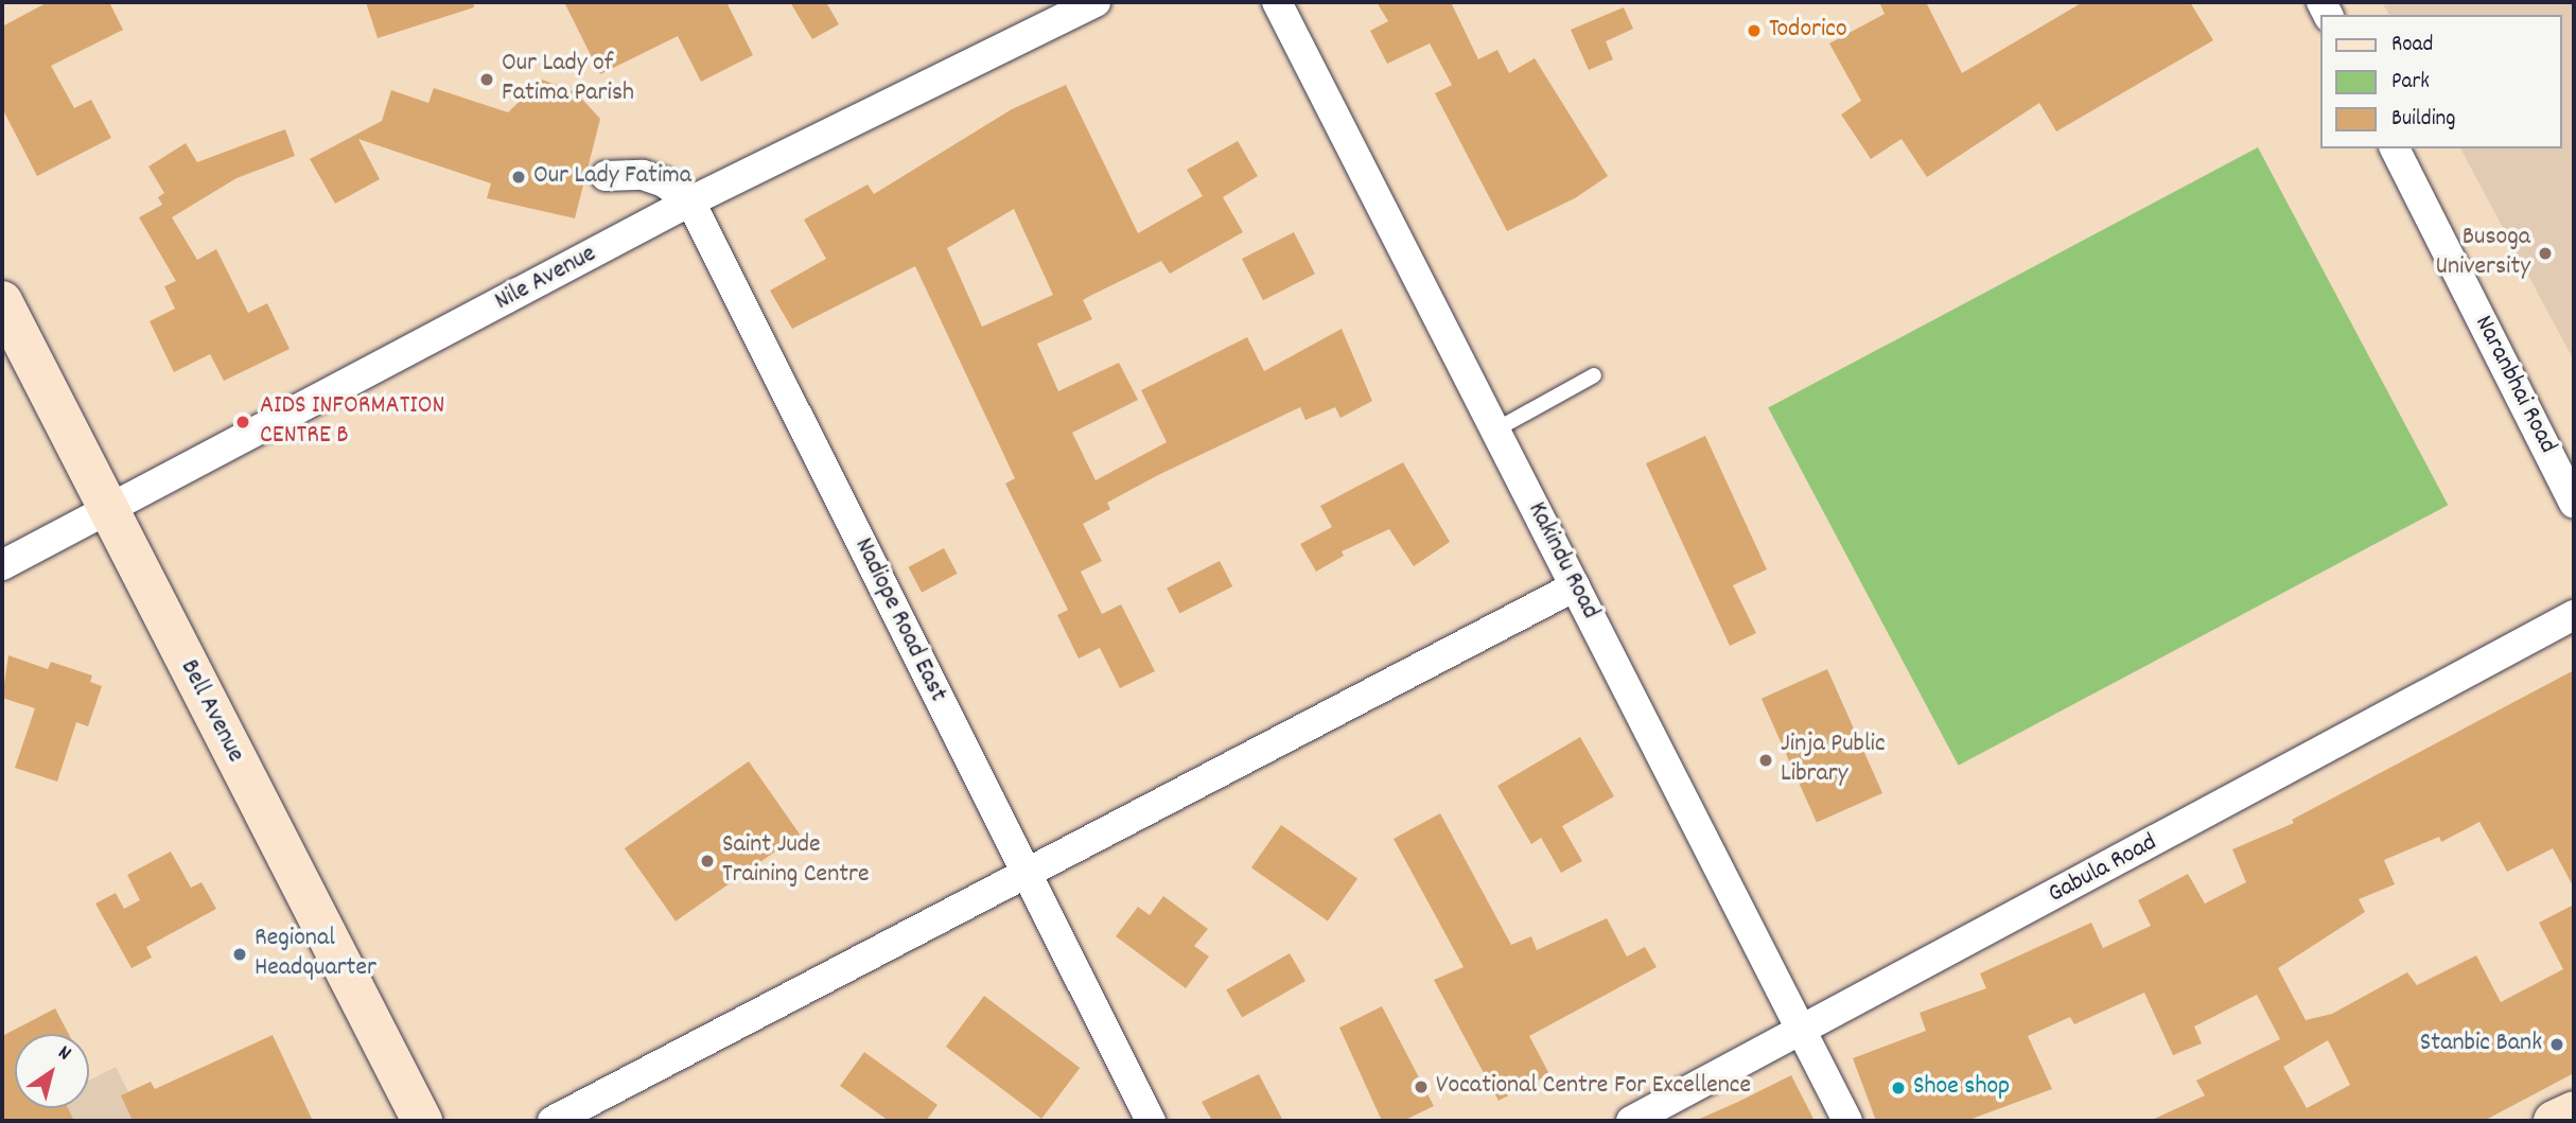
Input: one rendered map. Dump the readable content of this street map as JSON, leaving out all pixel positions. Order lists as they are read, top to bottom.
{
  "streets": {
    "street": [
      "Nile Avenue",
      "Naranbhai Road",
      "Kakindu Road",
      "Nadiope Road East",
      "Bell Avenue",
      "Gabula Road"
    ]
  },
  "crossings": [
    ["Nile Avenue", "Nadiope Road East"],
    ["Nile Avenue", "Bell Avenue"],
    ["Kakindu Road", "Gabula Road"]
  ],
  "places": [
    "Todorico",
    "Our Lady of Fatima Parish",
    "Our Lady Fatima",
    "Busoga University",
    "AIDS INFORMATION CENTRE B",
    "Jinja Public Library",
    "Saint Jude Training Centre",
    "Regional Headquarter",
    "Stanbic Bank",
    "Vocational Centre For Excellence",
    "Shoe shop"
  ],
  "legend": ["Road", "Park", "Building"],
  "north": "top right"
}
